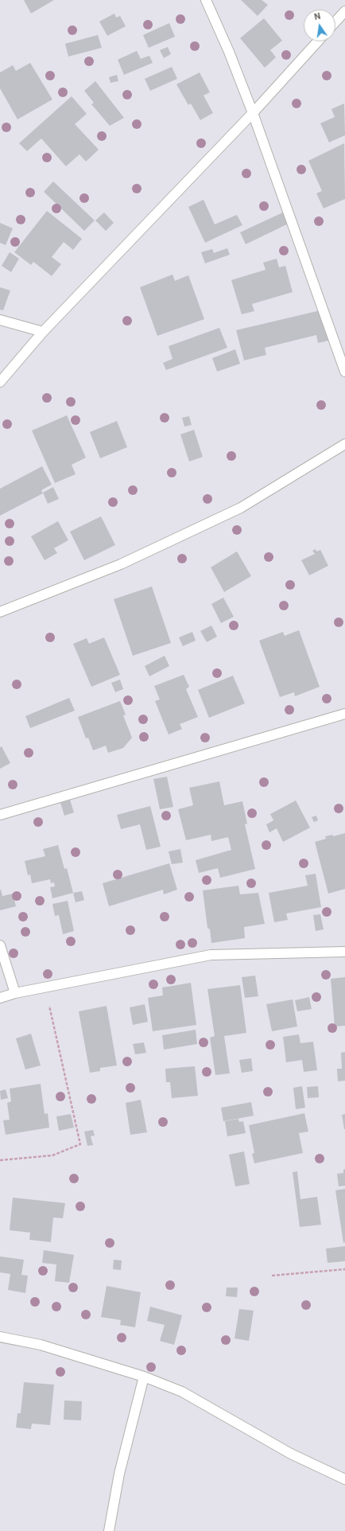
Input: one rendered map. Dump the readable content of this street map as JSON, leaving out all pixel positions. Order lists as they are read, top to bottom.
{
  "north": "top"
}
